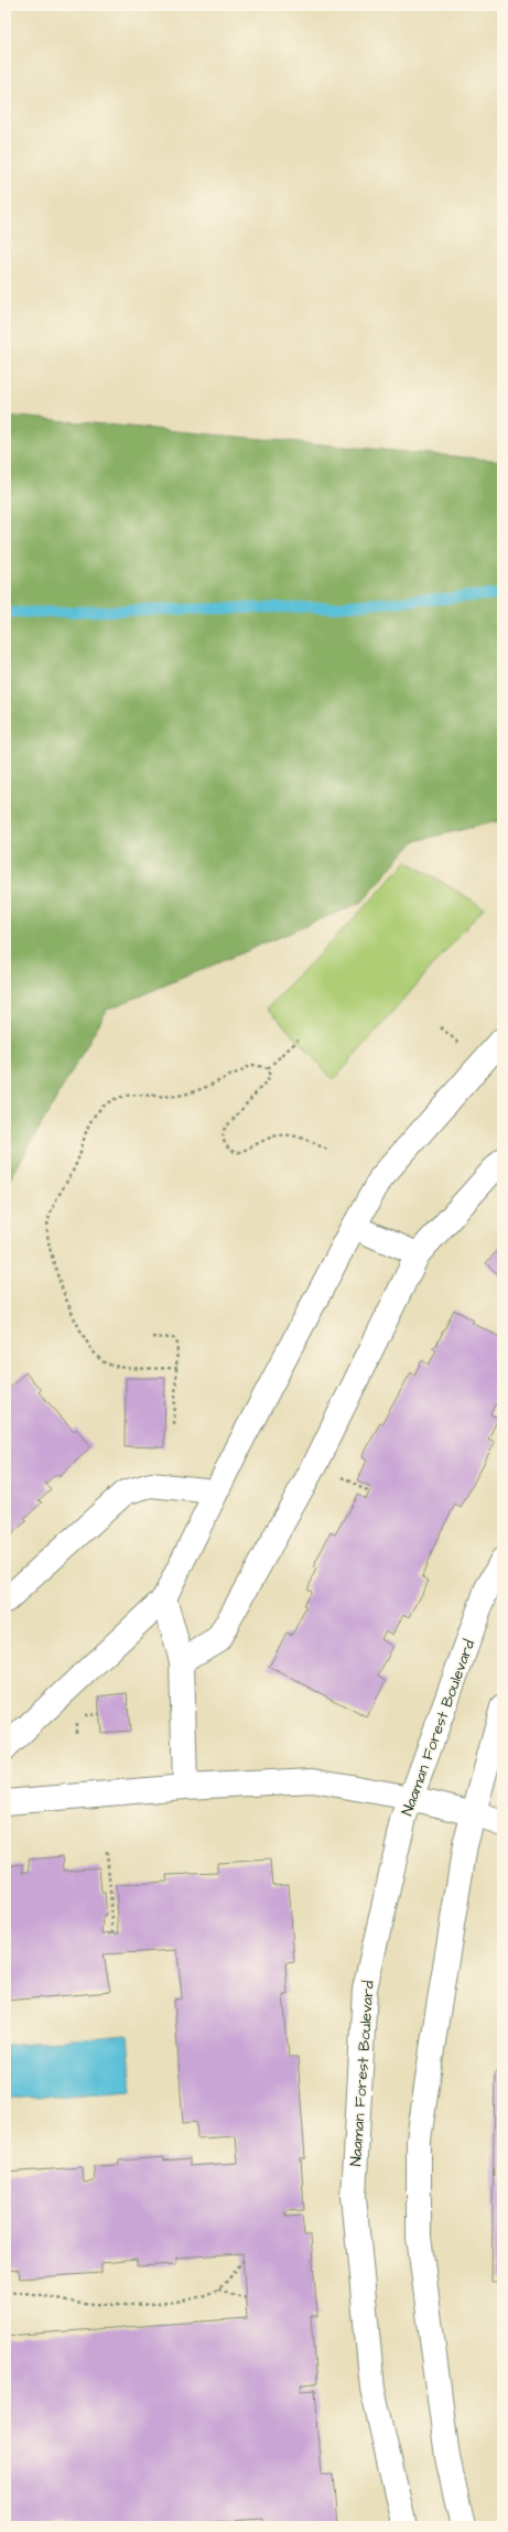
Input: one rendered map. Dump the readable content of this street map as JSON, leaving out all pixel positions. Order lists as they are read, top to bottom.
{
  "streets": {
    "street": ["Naaman Forest Boulevard"]
  }
}
